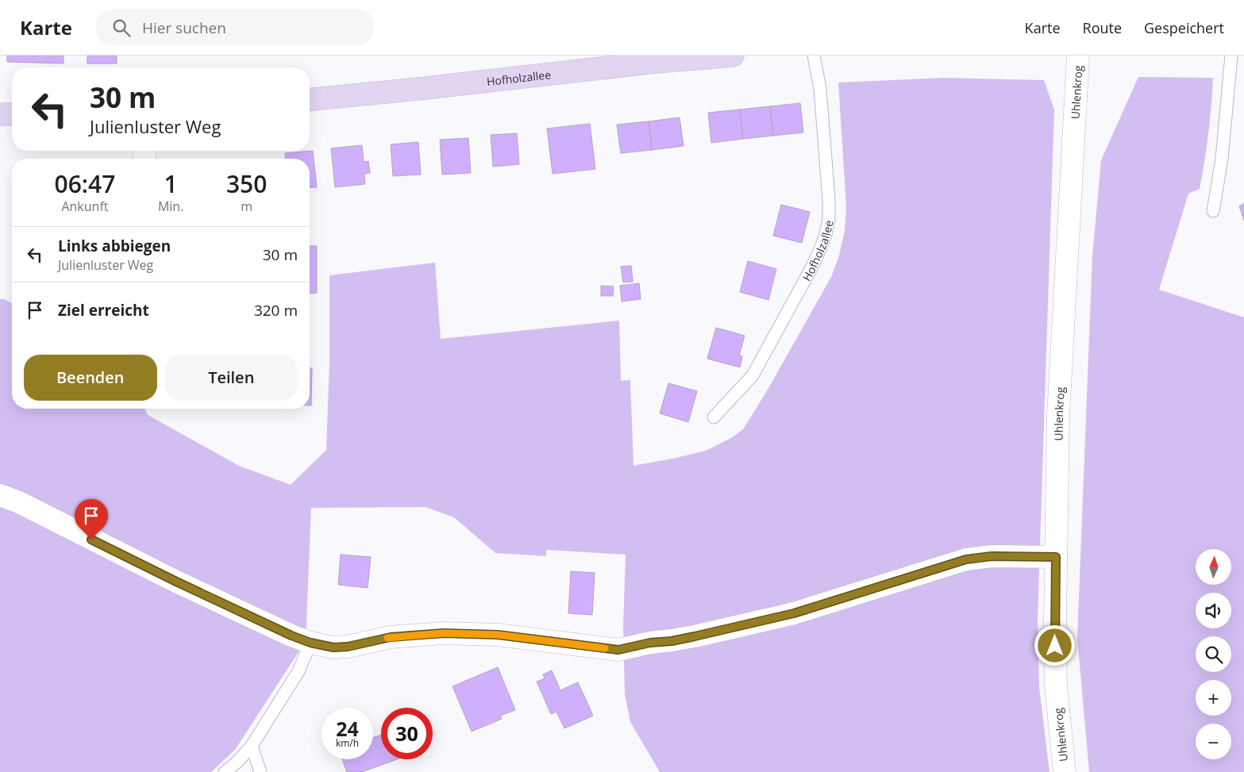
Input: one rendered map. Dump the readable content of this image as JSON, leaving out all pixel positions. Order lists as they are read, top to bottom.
{
  "streets": {
    "street": ["Hofholzallee", "Uhlenkrog"]
  },
  "north": "top",
  "page": {
    "header": "Karte",
    "search": "Hier suchen",
    "nav": ["Karte", "Route", "Gespeichert"],
    "turn": ["30 m", "Julienluster Weg"],
    "eta": [
      "06:47",
      "Ankunft",
      "1",
      "Min.",
      "350",
      "m"
    ],
    "list": [
      {
        "name": "Links abbiegen",
        "note": "Julienluster Weg",
        "value": "30 m"
      },
      {
        "name": "Ziel erreicht",
        "value": "320 m"
      }
    ],
    "buttons": ["Beenden", "Teilen"],
    "map_buttons": ["+", "−"],
    "speed": "24 km/h",
    "limit": "30"
  }
}
